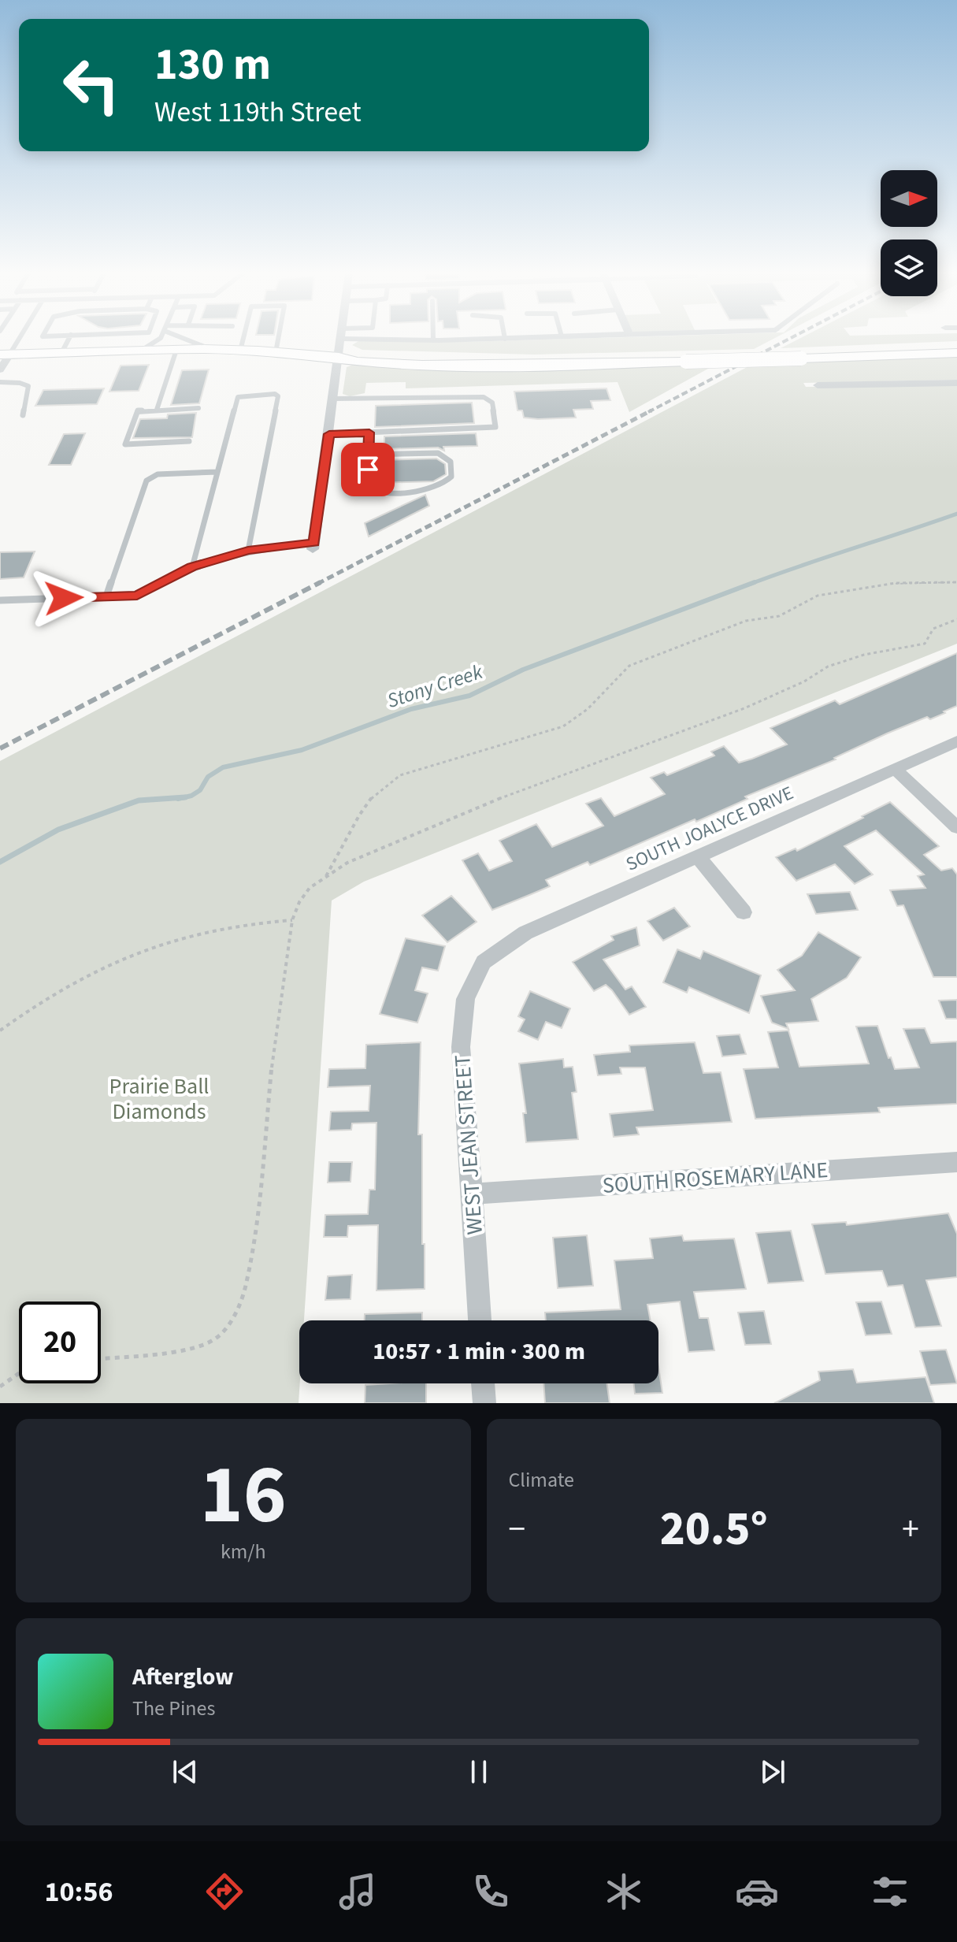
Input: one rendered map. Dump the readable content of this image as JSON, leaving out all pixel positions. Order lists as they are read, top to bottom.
{
  "streets": {
    "street": ["SOUTH JOALYCE DRIVE", "WEST JEAN STREET", "SOUTH ROSEMARY LANE"]
  },
  "crossings": [
    ["SOUTH JOALYCE DRIVE", "WEST JEAN STREET"],
    ["WEST JEAN STREET", "SOUTH ROSEMARY LANE"]
  ],
  "water": ["Stony Creek"],
  "parks": ["Prairie Ball Diamonds"],
  "north": "right",
  "page": {
    "turn": ["130 m", "West 119th Street"],
    "limit": "20",
    "trip": "10:57 · 1 min · 300 m",
    "tile": [
      ["16", "km/h"],
      "Climate"
    ],
    "heat": ["−", "20.5°", "+"],
    "song": ["Afterglow", "The Pines"],
    "tabs": "10:56"
  }
}
